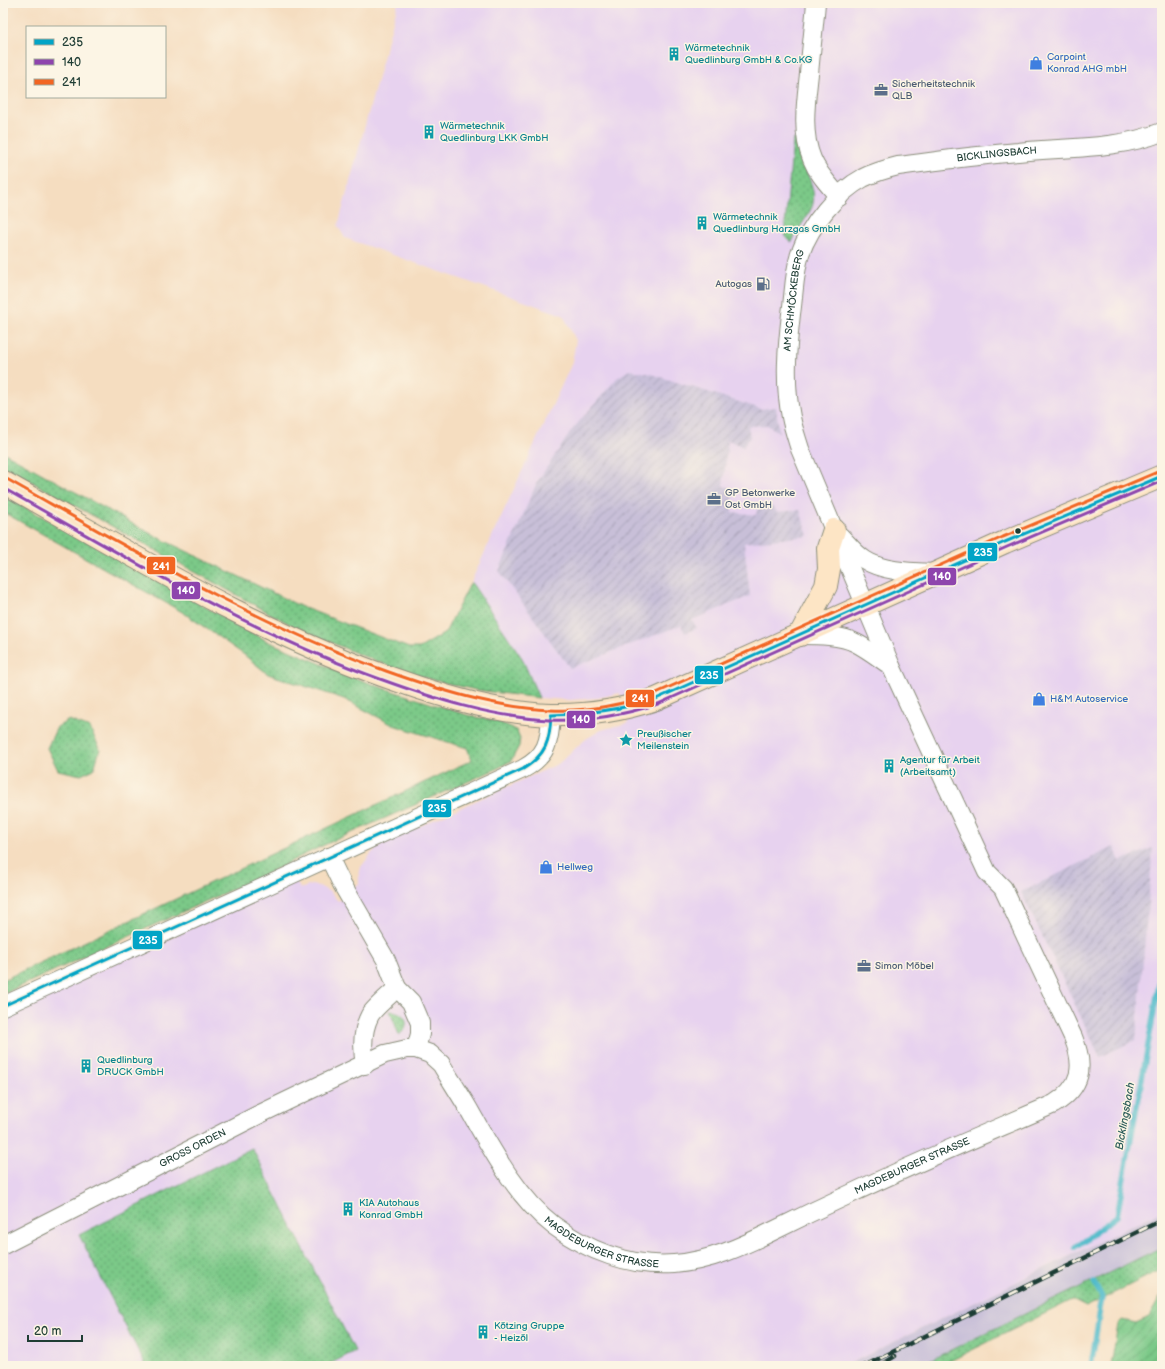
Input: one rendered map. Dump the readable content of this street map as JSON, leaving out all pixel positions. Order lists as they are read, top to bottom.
{
  "streets": {
    "street": [
      "BICKLINGSBACH",
      "AM SCHMÖCKEBERG",
      "GROSS ORDEN",
      "MAGDEBURGER STRASSE"
    ]
  },
  "crossings": [
    ["BICKLINGSBACH", "AM SCHMÖCKEBERG"],
    ["AM SCHMÖCKEBERG", "MAGDEBURGER STRASSE"],
    ["GROSS ORDEN", "MAGDEBURGER STRASSE"]
  ],
  "water": ["Bicklingsbach"],
  "places": {
    "building": [
      "Wärmetechnik Quedlinburg GmbH & Co.KG",
      "Wärmetechnik Quedlinburg LKK GmbH",
      "Wärmetechnik Quedlinburg Harzgas GmbH",
      "Agentur für Arbeit (Arbeitsamt)",
      "Quedlinburg DRUCK GmbH",
      "KIA Autohaus Konrad GmbH",
      "Kötzing Gruppe - Heizöl"
    ],
    "shop": ["Carpoint Konrad AHG mbH", "H&M Autoservice", "Hellweg"],
    "office": ["Sicherheitstechnik QLB", "GP Betonwerke Ost GmbH", "Simon Möbel"],
    "fuel station": ["Autogas"],
    "place": ["Preußischer Meilenstein"]
  },
  "lines": ["transit line 241", "transit line 235", "transit line 140"],
  "legend": ["235", "140", "241"],
  "scale_bar": "20 m"
}
